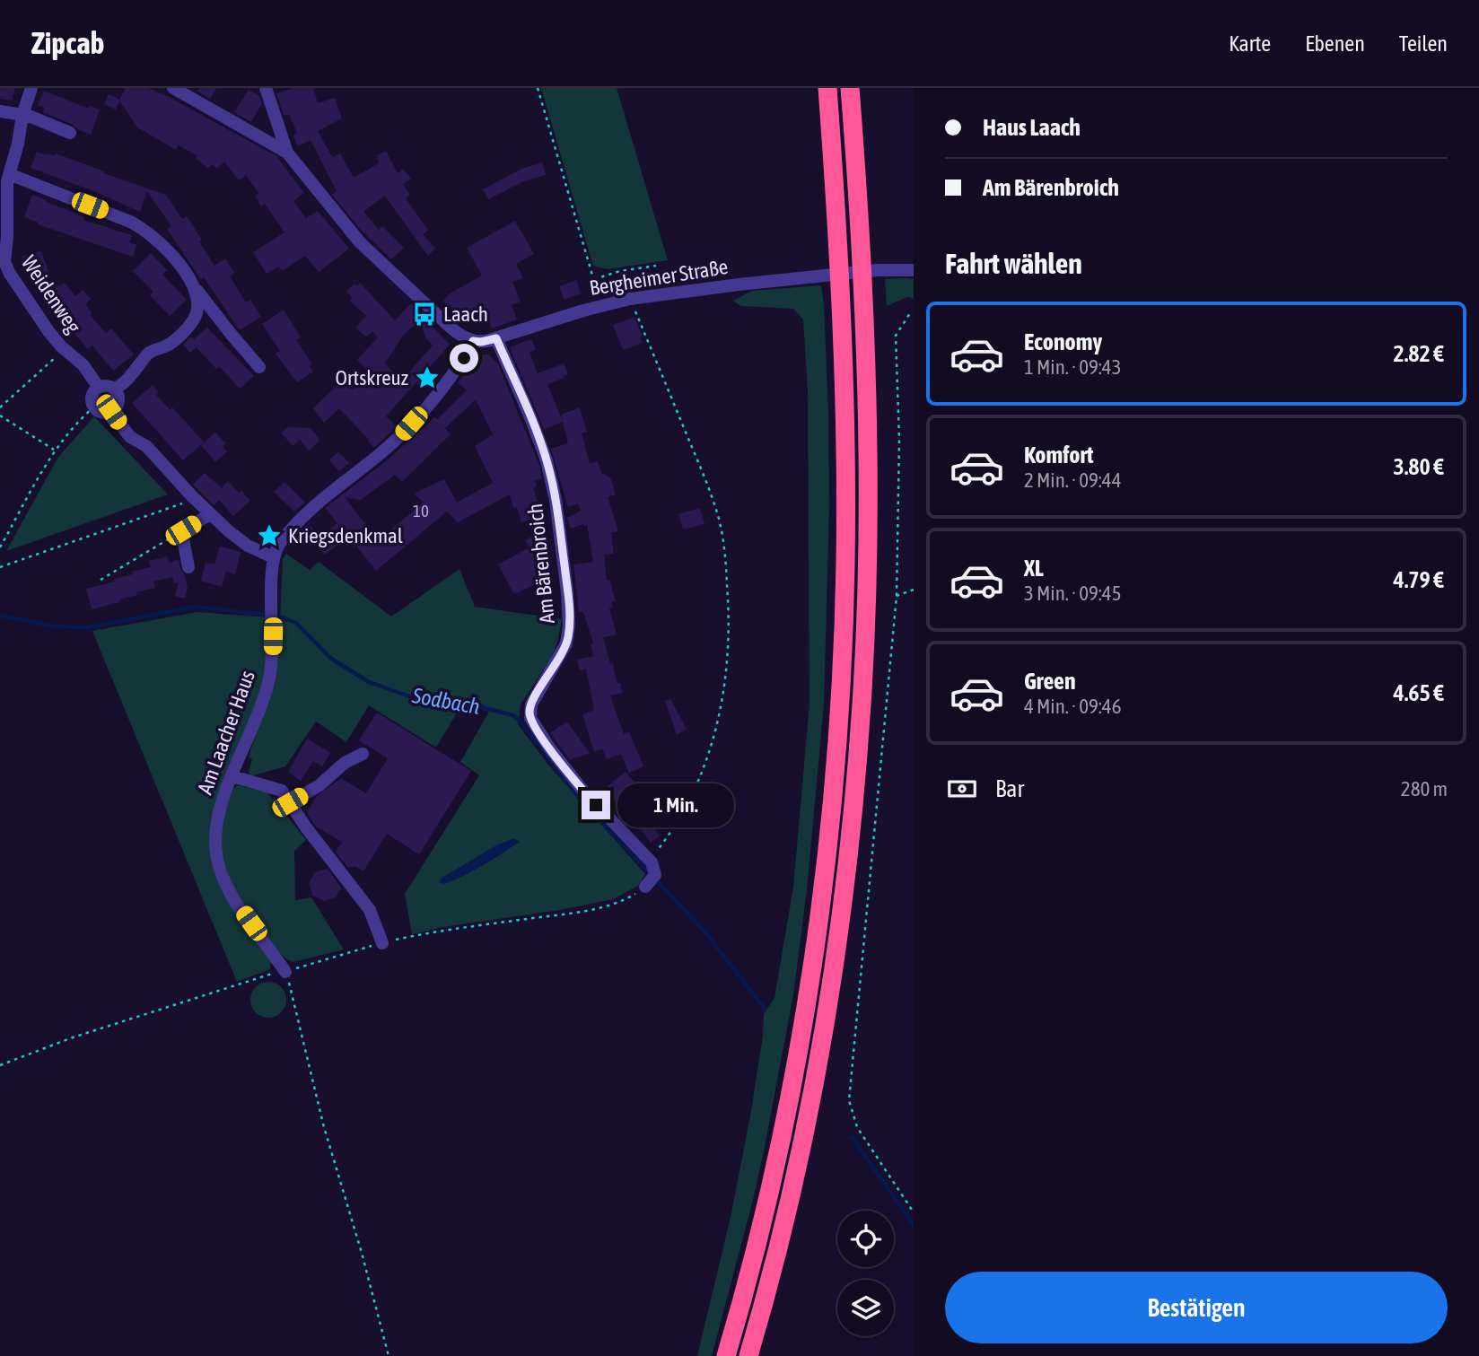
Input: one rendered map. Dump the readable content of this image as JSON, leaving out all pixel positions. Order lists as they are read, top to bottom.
{
  "streets": {
    "street": [
      "Bergheimer Straße",
      "Weidenweg",
      "Am Bärenbroich",
      "Am Laacher Haus"
    ]
  },
  "crossings": [
    ["Bergheimer Straße", "Am Bärenbroich"]
  ],
  "water": ["Sodbach"],
  "places": {
    "bus stop": ["Laach"],
    "place": ["Ortskreuz", "Kriegsdenkmal"]
  },
  "house_numbers": ["10"],
  "page": {
    "header": "Zipcab",
    "nav": ["Karte", "Ebenen", "Teilen"],
    "banner": ["Haus Laach", "Am Bärenbroich"],
    "heading": "Fahrt wählen",
    "list": [
      {
        "name": "Economy",
        "note": "1 Min. · 09:43",
        "value": "2.82 €"
      },
      {
        "name": "Komfort",
        "note": "2 Min. · 09:44",
        "value": "3.80 €"
      },
      {
        "name": "XL",
        "note": "3 Min. · 09:45",
        "value": "4.79 €"
      },
      {
        "name": "Green",
        "note": "4 Min. · 09:46",
        "value": "4.65 €"
      }
    ],
    "pay": ["Bar", "280 m"],
    "bubble": "1 Min.",
    "buttons": "Bestätigen"
  }
}
